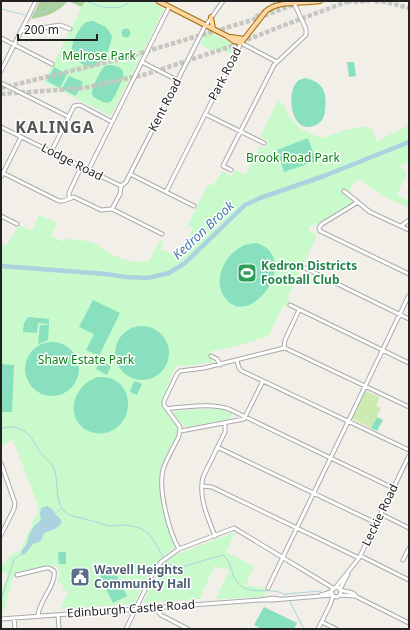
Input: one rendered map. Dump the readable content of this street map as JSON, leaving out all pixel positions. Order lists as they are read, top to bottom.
{
  "streets": {
    "main road": ["Park Road"],
    "street": [
      "Kent Road",
      "Lodge Road",
      "Leckie Road",
      "Edinburgh Castle Road"
    ]
  },
  "crossings": [
    ["Kent Road", "Lodge Road"],
    ["Leckie Road", "Edinburgh Castle Road"]
  ],
  "districts": ["KALINGA"],
  "water": ["Kedron Brook"],
  "parks": ["Melrose Park", "Brook Road Park", "Shaw Estate Park"],
  "places": {
    "sports": ["Kedron Districts Football Club"],
    "public building": ["Wavell Heights Community Hall"]
  },
  "scale_bar": "200 m"
}
